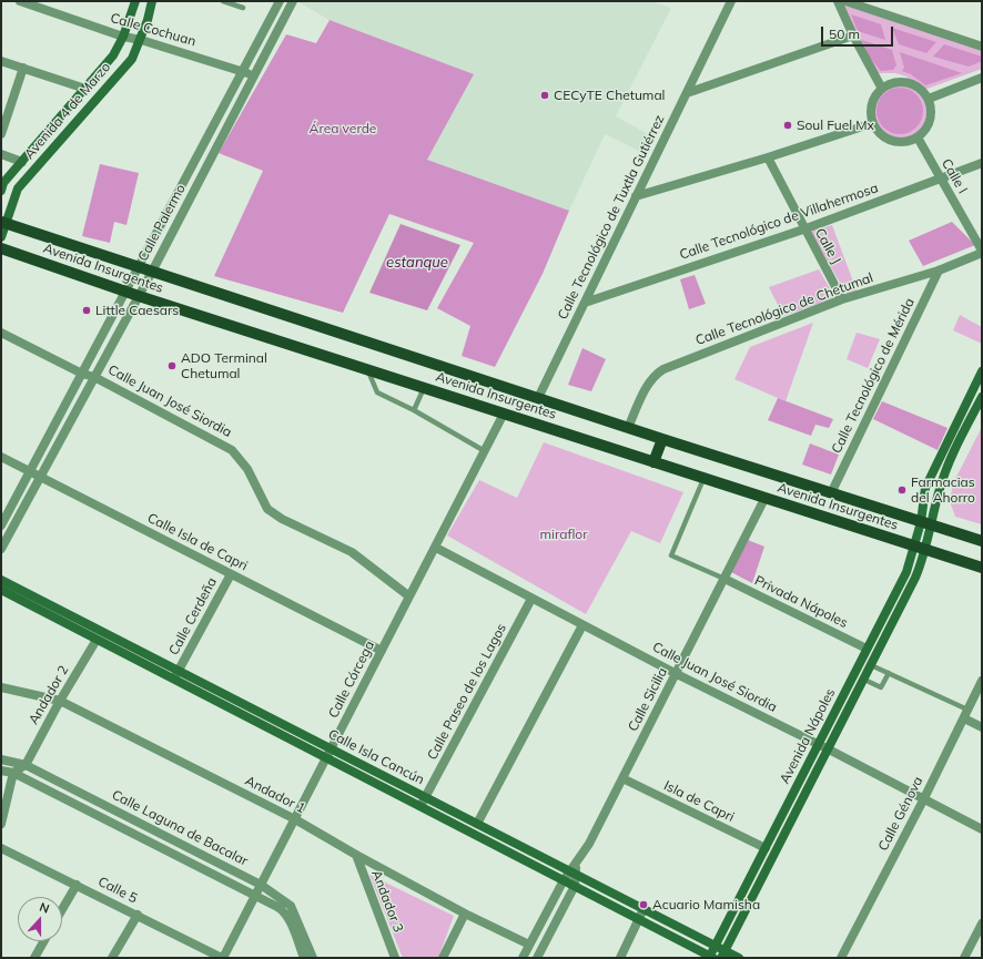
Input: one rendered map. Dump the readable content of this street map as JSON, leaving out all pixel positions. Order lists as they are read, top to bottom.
{
  "streets": {
    "main road": ["Avenida Insurgentes"],
    "street": [
      "Calle Cochuan",
      "Avenida 4 de Marzo",
      "Calle I",
      "Calle Tecnológico de Tuxtla Gutiérrez",
      "Calle Tecnológico de Villahermosa",
      "Calle Palermo",
      "Calle J",
      "Calle Tecnológico de Chetumal",
      "Calle Tecnológico de Mérida",
      "Calle Juan José Siordia",
      "Calle Isla de Capri",
      "Privada Nápoles",
      "Calle Cerdeña",
      "Calle Córcega",
      "Calle Paseo de los Lagos",
      "Andador 2",
      "Calle Sicilia",
      "Avenida Nápoles",
      "Calle Isla Cancún",
      "Andador 1",
      "Isla de Capri",
      "Calle Génova",
      "Calle Laguna de Bacalar",
      "Calle 5",
      "Andador 3"
    ]
  },
  "crossings": [
    ["Calle Cochuan", "Avenida 4 de Marzo"],
    ["Calle Cochuan", "Calle Palermo"],
    ["Avenida 4 de Marzo", "Avenida Insurgentes"],
    ["Calle I", "Calle Tecnológico de Villahermosa"],
    ["Calle I", "Calle Tecnológico de Chetumal"],
    ["Calle Tecnológico de Tuxtla Gutiérrez", "Calle Tecnológico de Villahermosa"],
    ["Calle Tecnológico de Tuxtla Gutiérrez", "Avenida Insurgentes"],
    ["Calle Tecnológico de Villahermosa", "Calle J"],
    ["Calle Palermo", "Avenida Insurgentes"],
    ["Calle Palermo", "Calle Juan José Siordia"],
    ["Calle Palermo", "Calle Isla de Capri"],
    ["Calle J", "Calle Tecnológico de Chetumal"],
    ["Avenida Insurgentes", "Calle Tecnológico de Chetumal"],
    ["Avenida Insurgentes", "Calle Tecnológico de Mérida"],
    ["Avenida Insurgentes", "Calle Córcega"],
    ["Avenida Insurgentes", "Calle Sicilia"],
    ["Avenida Insurgentes", "Avenida Nápoles"],
    ["Calle Tecnológico de Chetumal", "Calle Tecnológico de Mérida"],
    ["Calle Juan José Siordia", "Calle Córcega"],
    ["Calle Juan José Siordia", "Calle Paseo de los Lagos"],
    ["Calle Juan José Siordia", "Calle Sicilia"],
    ["Calle Juan José Siordia", "Avenida Nápoles"],
    ["Calle Juan José Siordia", "Calle Génova"],
    ["Calle Isla de Capri", "Calle Cerdeña"],
    ["Calle Isla de Capri", "Calle Córcega"],
    ["Privada Nápoles", "Calle Sicilia"],
    ["Privada Nápoles", "Avenida Nápoles"],
    ["Calle Cerdeña", "Calle Isla Cancún"],
    ["Calle Córcega", "Calle Isla Cancún"],
    ["Calle Córcega", "Andador 1"],
    ["Calle Córcega", "Calle Laguna de Bacalar"],
    ["Calle Córcega", "Calle 5"],
    ["Calle Paseo de los Lagos", "Calle Isla Cancún"],
    ["Andador 2", "Calle Isla Cancún"],
    ["Andador 2", "Andador 1"],
    ["Andador 2", "Calle Laguna de Bacalar"],
    ["Calle Sicilia", "Calle Isla Cancún"],
    ["Calle Sicilia", "Andador 1"],
    ["Calle Sicilia", "Isla de Capri"],
    ["Avenida Nápoles", "Calle Isla Cancún"],
    ["Avenida Nápoles", "Isla de Capri"],
    ["Andador 1", "Andador 3"]
  ],
  "water": ["estanque"],
  "parks": ["Área verde", "miraflor"],
  "places": [
    "CECyTE Chetumal",
    "Soul Fuel Mx",
    "Little Caesars",
    "ADO Terminal Chetumal",
    "Farmacias del Ahorro",
    "Acuario Mamisha"
  ],
  "scale_bar": "50 m",
  "north": "top"
}
